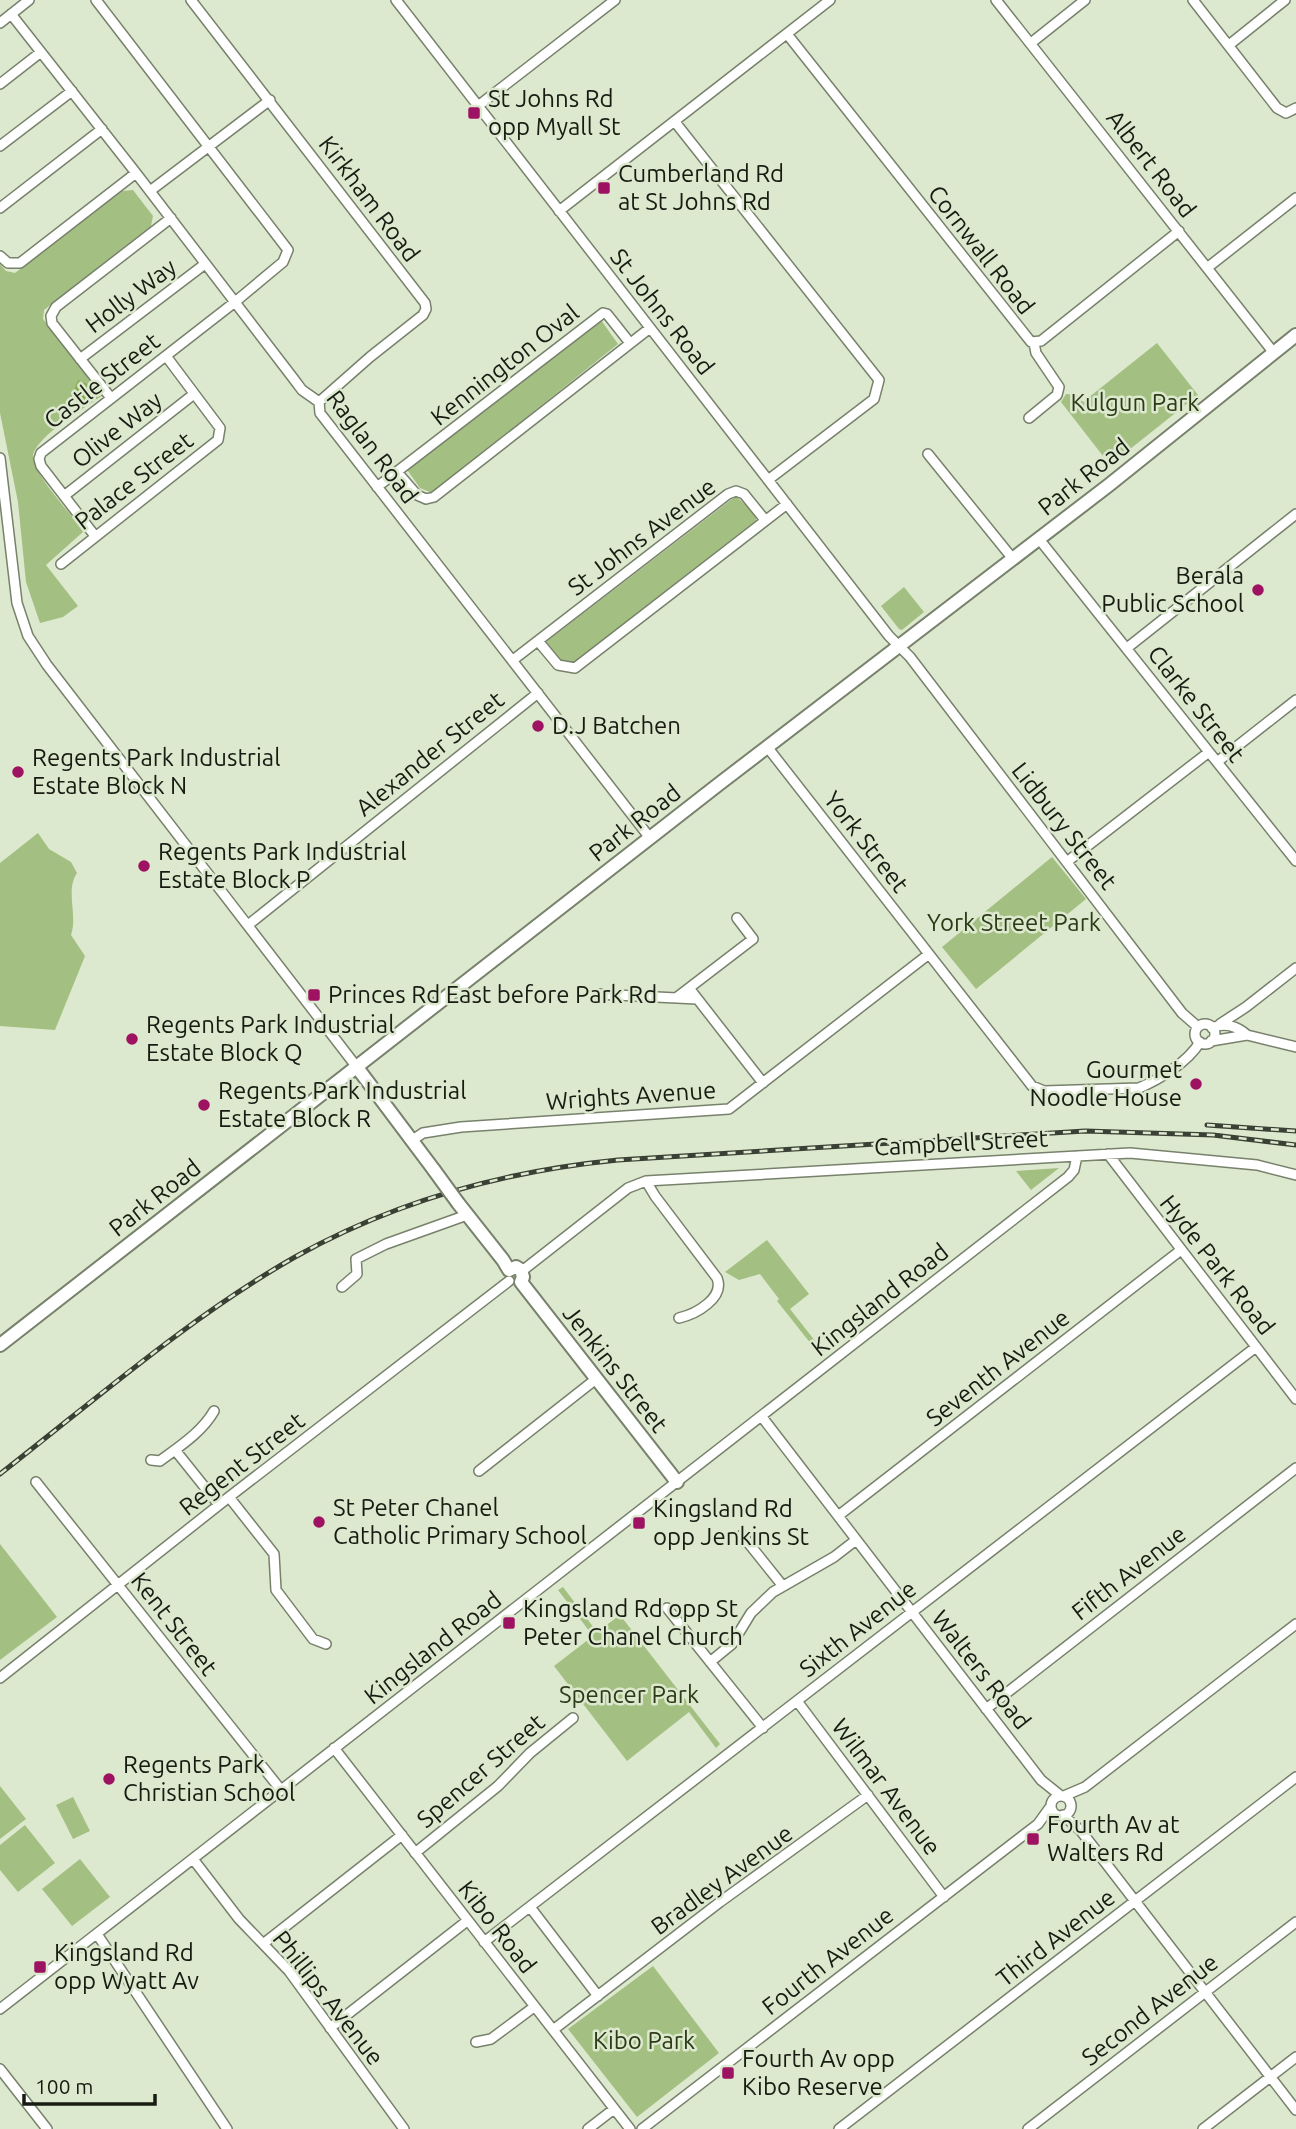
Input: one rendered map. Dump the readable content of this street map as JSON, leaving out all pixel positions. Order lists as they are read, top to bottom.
{
  "streets": {
    "main road": ["Park Road", "Jenkins Street"],
    "street": [
      "Albert Road",
      "Kirkham Road",
      "Cornwall Road",
      "Holly Way",
      "St Johns Road",
      "Kennington Oval",
      "Castle Street",
      "Olive Way",
      "Raglan Road",
      "Palace Street",
      "St Johns Avenue",
      "Clarke Street",
      "Alexander Street",
      "Lidbury Street",
      "York Street",
      "Wrights Avenue",
      "Campbell Street",
      "Hyde Park Road",
      "Kingsland Road",
      "Seventh Avenue",
      "Regent Street",
      "Fifth Avenue",
      "Kent Street",
      "Sixth Avenue",
      "Walters Road",
      "Spencer Street",
      "Wilmar Avenue",
      "Bradley Avenue",
      "Kibo Road",
      "Third Avenue",
      "Fourth Avenue",
      "Phillips Avenue",
      "Second Avenue"
    ]
  },
  "crossings": [
    ["Albert Road", "Cornwall Road"],
    ["Albert Road", "Park Road"],
    ["Kirkham Road", "Raglan Road"],
    ["Holly Way", "Raglan Road"],
    ["St Johns Road", "Park Road"],
    ["St Johns Road", "Lidbury Street"],
    ["Kennington Oval", "Raglan Road"],
    ["Castle Street", "Olive Way"],
    ["Castle Street", "Raglan Road"],
    ["Castle Street", "Palace Street"],
    ["Olive Way", "Palace Street"],
    ["Raglan Road", "Park Road"],
    ["Raglan Road", "St Johns Avenue"],
    ["Raglan Road", "Alexander Street"],
    ["Park Road", "Clarke Street"],
    ["Park Road", "Lidbury Street"],
    ["Park Road", "York Street"],
    ["Park Road", "Jenkins Street"],
    ["Lidbury Street", "York Street"],
    ["York Street", "Wrights Avenue"],
    ["Wrights Avenue", "Jenkins Street"],
    ["Campbell Street", "Hyde Park Road"],
    ["Campbell Street", "Kingsland Road"],
    ["Campbell Street", "Regent Street"],
    ["Hyde Park Road", "Seventh Avenue"],
    ["Hyde Park Road", "Sixth Avenue"],
    ["Kingsland Road", "Jenkins Street"],
    ["Kingsland Road", "Kent Street"],
    ["Kingsland Road", "Walters Road"],
    ["Kingsland Road", "Kibo Road"],
    ["Kingsland Road", "Phillips Avenue"],
    ["Seventh Avenue", "Walters Road"],
    ["Jenkins Street", "Regent Street"],
    ["Regent Street", "Kent Street"],
    ["Fifth Avenue", "Walters Road"],
    ["Sixth Avenue", "Walters Road"],
    ["Sixth Avenue", "Wilmar Avenue"],
    ["Sixth Avenue", "Kibo Road"],
    ["Walters Road", "Fourth Avenue"],
    ["Spencer Street", "Kibo Road"],
    ["Wilmar Avenue", "Bradley Avenue"],
    ["Wilmar Avenue", "Fourth Avenue"],
    ["Bradley Avenue", "Kibo Road"]
  ],
  "parks": [
    "Kulgun Park",
    "York Street Park",
    "Spencer Park",
    "Kibo Park"
  ],
  "places": {
    "transit": [
      "St Johns Rd opp Myall St",
      "Cumberland Rd at St Johns Rd",
      "Princes Rd East before Park Rd",
      "Kingsland Rd opp Jenkins St",
      "Kingsland Rd opp St Peter Chanel Church",
      "Fourth Av at Walters Rd",
      "Kingsland Rd opp Wyatt Av",
      "Fourth Av opp Kibo Reserve"
    ],
    "other": [
      "Berala Public School",
      "D.J Batchen",
      "Regents Park Industrial Estate Block N",
      "Regents Park Industrial Estate Block P",
      "Regents Park Industrial Estate Block Q",
      "Gourmet Noodle House",
      "Regents Park Industrial Estate Block R",
      "St Peter Chanel Catholic Primary School",
      "Regents Park Christian School"
    ]
  },
  "scale_bar": "100 m"
}
